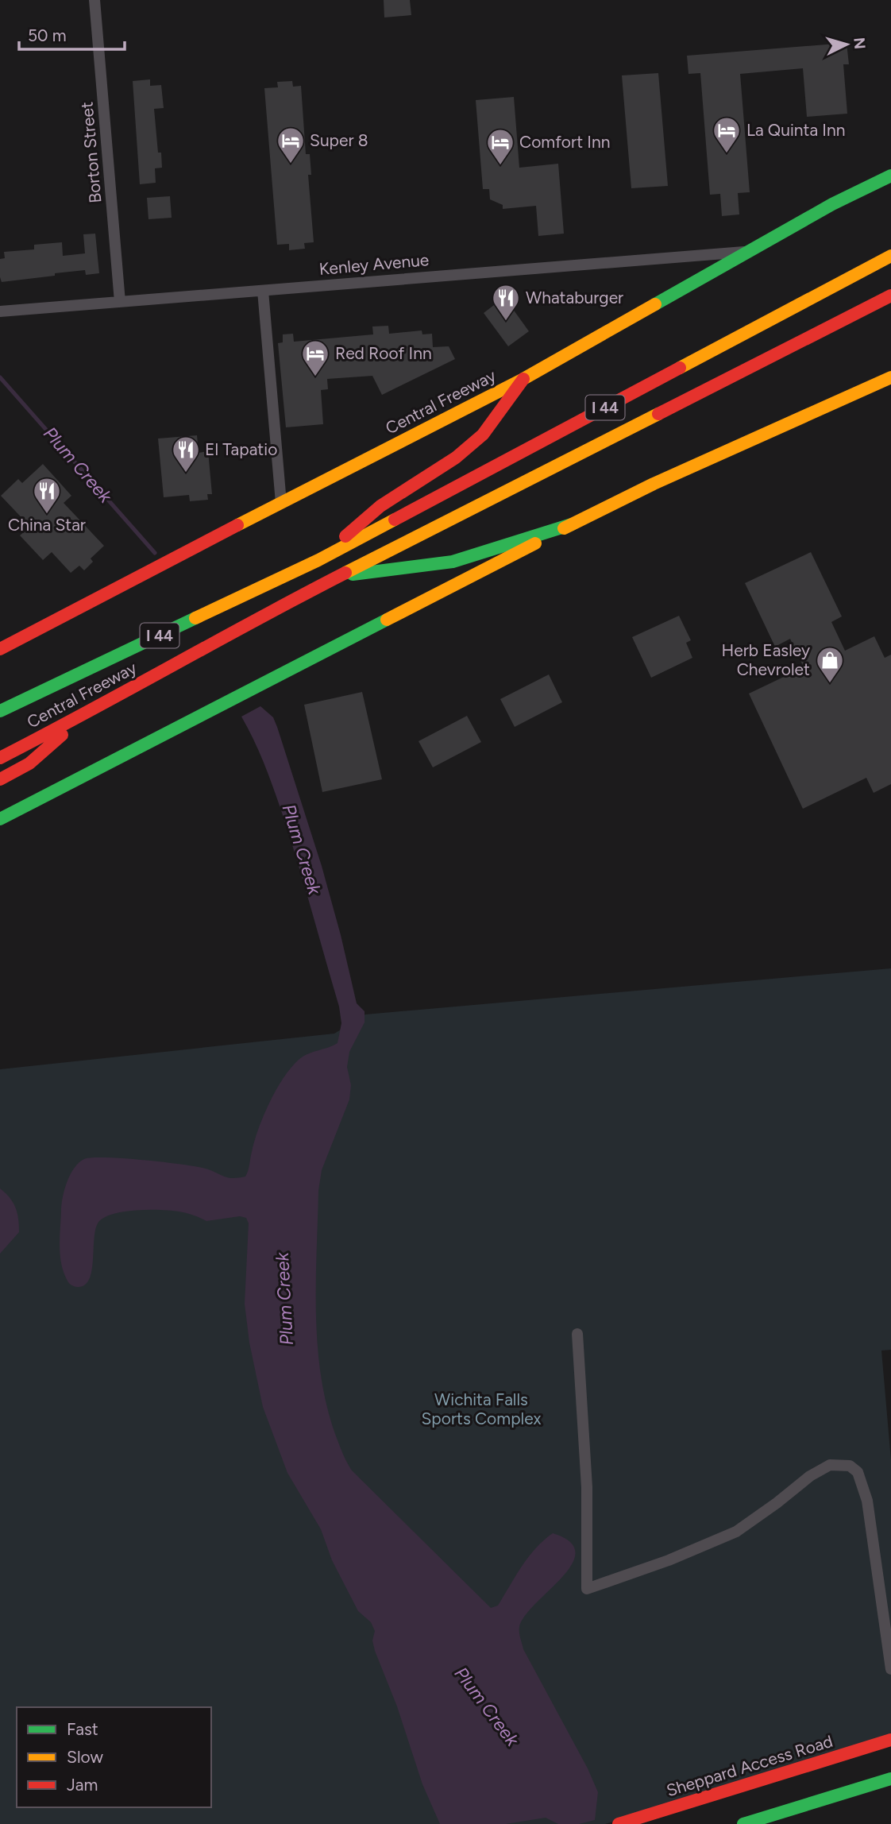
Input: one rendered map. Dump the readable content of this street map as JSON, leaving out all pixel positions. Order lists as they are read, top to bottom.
{
  "streets": {
    "main road": ["Central Freeway", "I 44", "Sheppard Access Road"],
    "street": ["Borton Street", "Kenley Avenue"]
  },
  "crossings": [
    ["Borton Street", "Kenley Avenue"],
    ["Kenley Avenue", "Central Freeway"]
  ],
  "water": ["Plum Creek"],
  "parks": ["Wichita Falls Sports Complex"],
  "places": {
    "hotel": [
      "La Quinta Inn",
      "Super 8",
      "Comfort Inn",
      "Red Roof Inn"
    ],
    "restaurant": ["Whataburger", "El Tapatio", "China Star"],
    "shop": ["Herb Easley Chevrolet"]
  },
  "legend": ["Fast", "Slow", "Jam"],
  "scale_bar": "50 m",
  "north": "right"
}
